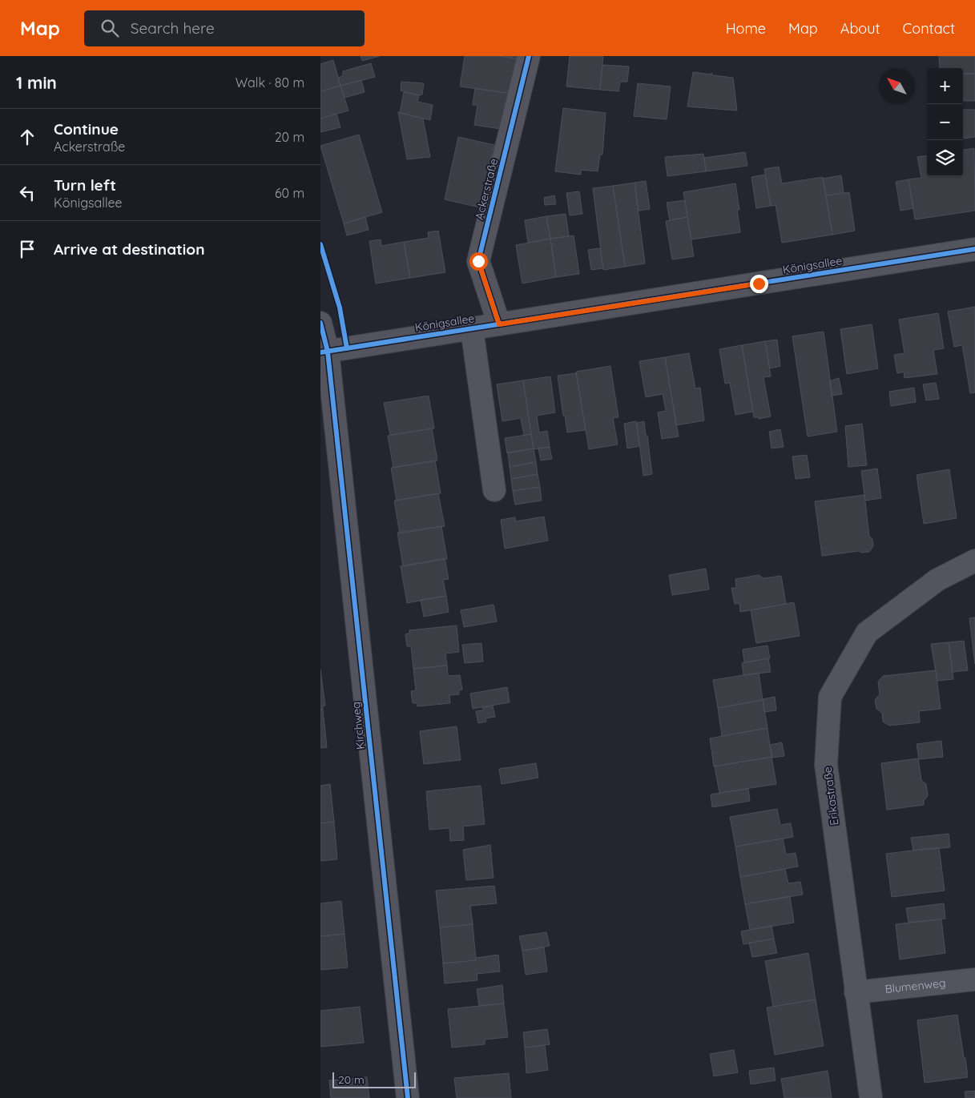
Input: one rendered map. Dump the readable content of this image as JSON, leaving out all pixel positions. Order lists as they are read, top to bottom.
{
  "streets": {
    "street": [
      "Ackerstraße",
      "Königsallee",
      "Kirchweg",
      "Erikastraße",
      "Blumenweg"
    ]
  },
  "crossings": [
    ["Ackerstraße", "Königsallee"],
    ["Königsallee", "Kirchweg"],
    ["Erikastraße", "Blumenweg"]
  ],
  "scale_bar": "20 m",
  "north": "top left",
  "page": {
    "header": "Map",
    "search": "Search here",
    "nav": [
      "Home",
      "Map",
      "About",
      "Contact"
    ],
    "heading": ["1 min", "Walk · 80 m"],
    "map_buttons": ["+", "−"],
    "list": [
      ["Continue", "Ackerstraße", "20 m"],
      ["Turn left", "Königsallee", "60 m"],
      "Arrive at destination"
    ],
    "scale": "20 m"
  }
}
